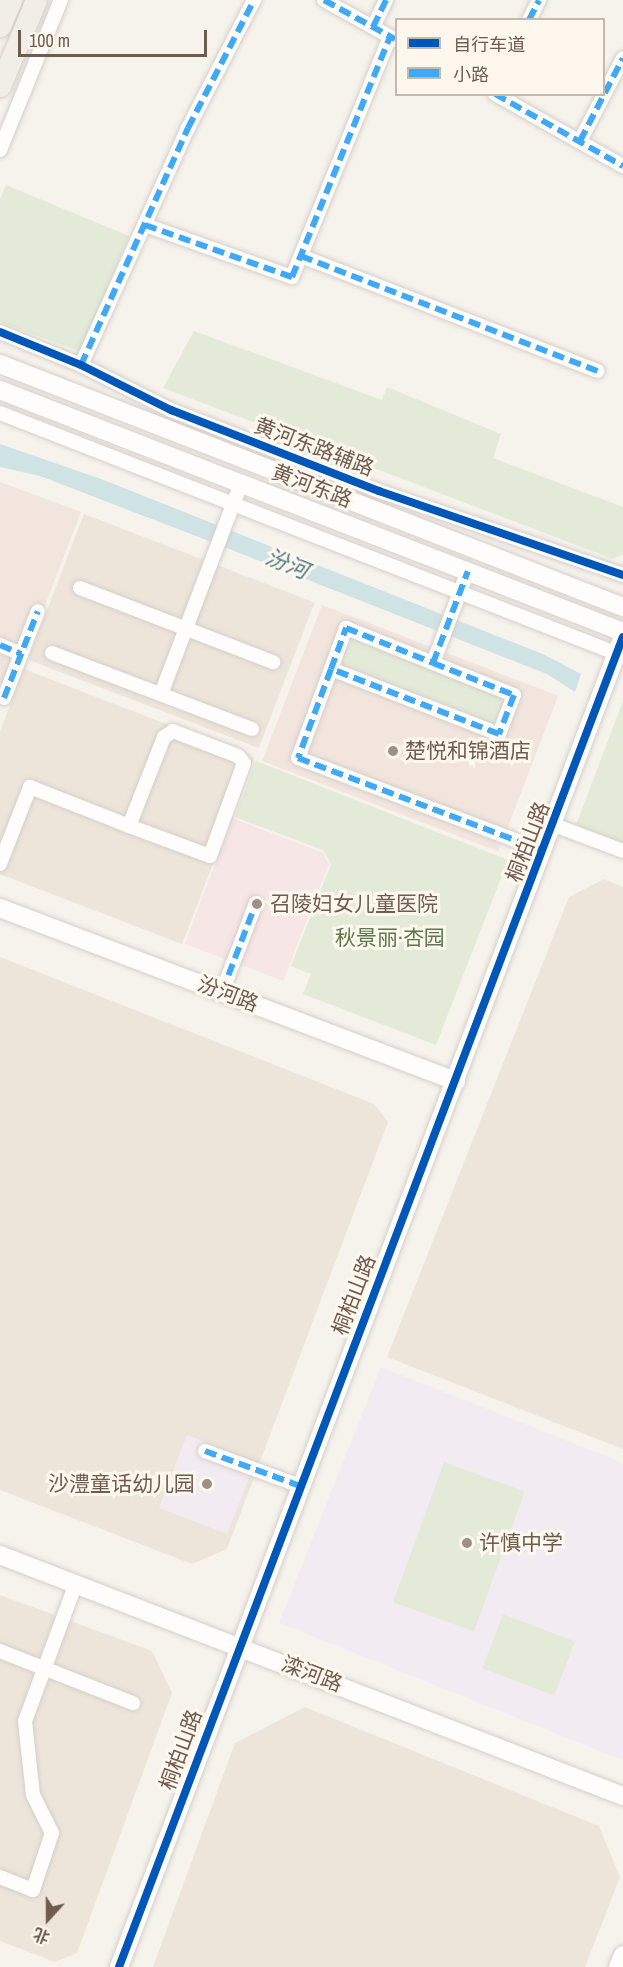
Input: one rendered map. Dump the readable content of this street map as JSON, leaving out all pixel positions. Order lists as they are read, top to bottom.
{
  "streets": {
    "street": [
      "黄河东路辅路",
      "黄河东路",
      "桐柏山路",
      "汾河路",
      "滦河路"
    ]
  },
  "crossings": [
    ["桐柏山路", "汾河路"],
    ["桐柏山路", "滦河路"]
  ],
  "water": ["汾河"],
  "parks": ["秋景丽·杏园"],
  "places": [
    "楚悦和锦酒店",
    "召陵妇女儿童医院",
    "沙澧童话幼儿园",
    "许慎中学"
  ],
  "legend": ["自行车道", "小路"],
  "scale_bar": "100 m",
  "north": "bottom"
}
